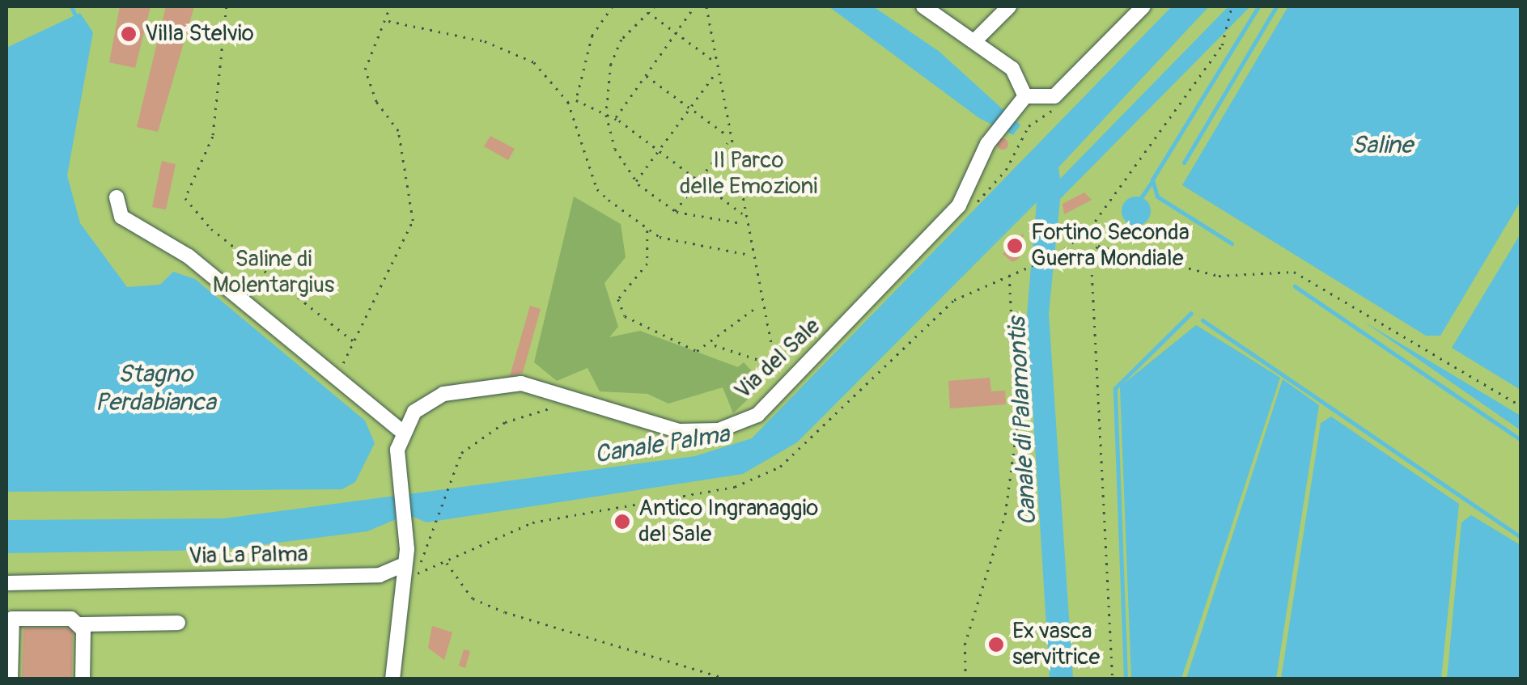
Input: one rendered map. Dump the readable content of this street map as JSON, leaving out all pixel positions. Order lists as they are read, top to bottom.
{
  "streets": {
    "street": ["Via del Sale", "Via La Palma"]
  },
  "water": [
    "Saline",
    "Stagno Perdabianca",
    "Canale di Palamontis",
    "Canale Palma"
  ],
  "parks": ["Il Parco delle Emozioni", "Saline di Molentargius"],
  "places": [
    "Villa Stelvio",
    "Fortino Seconda Guerra Mondiale",
    "Antico Ingranaggio del Sale",
    "Ex vasca servitrice"
  ]
}
